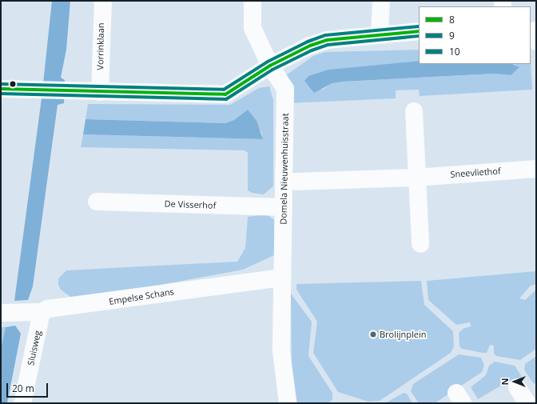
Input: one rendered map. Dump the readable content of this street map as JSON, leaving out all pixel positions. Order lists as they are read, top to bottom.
{
  "streets": {
    "street": [
      "Vorrinklaan",
      "Domela Nieuwenhuisstraat",
      "Sneevliethof",
      "De Visserhof",
      "Empelse Schans",
      "Sluisweg"
    ]
  },
  "crossings": [
    ["Domela Nieuwenhuisstraat", "De Visserhof"],
    ["Domela Nieuwenhuisstraat", "Empelse Schans"],
    ["Empelse Schans", "Sluisweg"]
  ],
  "places": ["Brolijnplein"],
  "lines": ["transit line 10", "transit line 8", "transit line 9"],
  "legend": ["8", "9", "10"],
  "scale_bar": "20 m",
  "north": "left"
}
